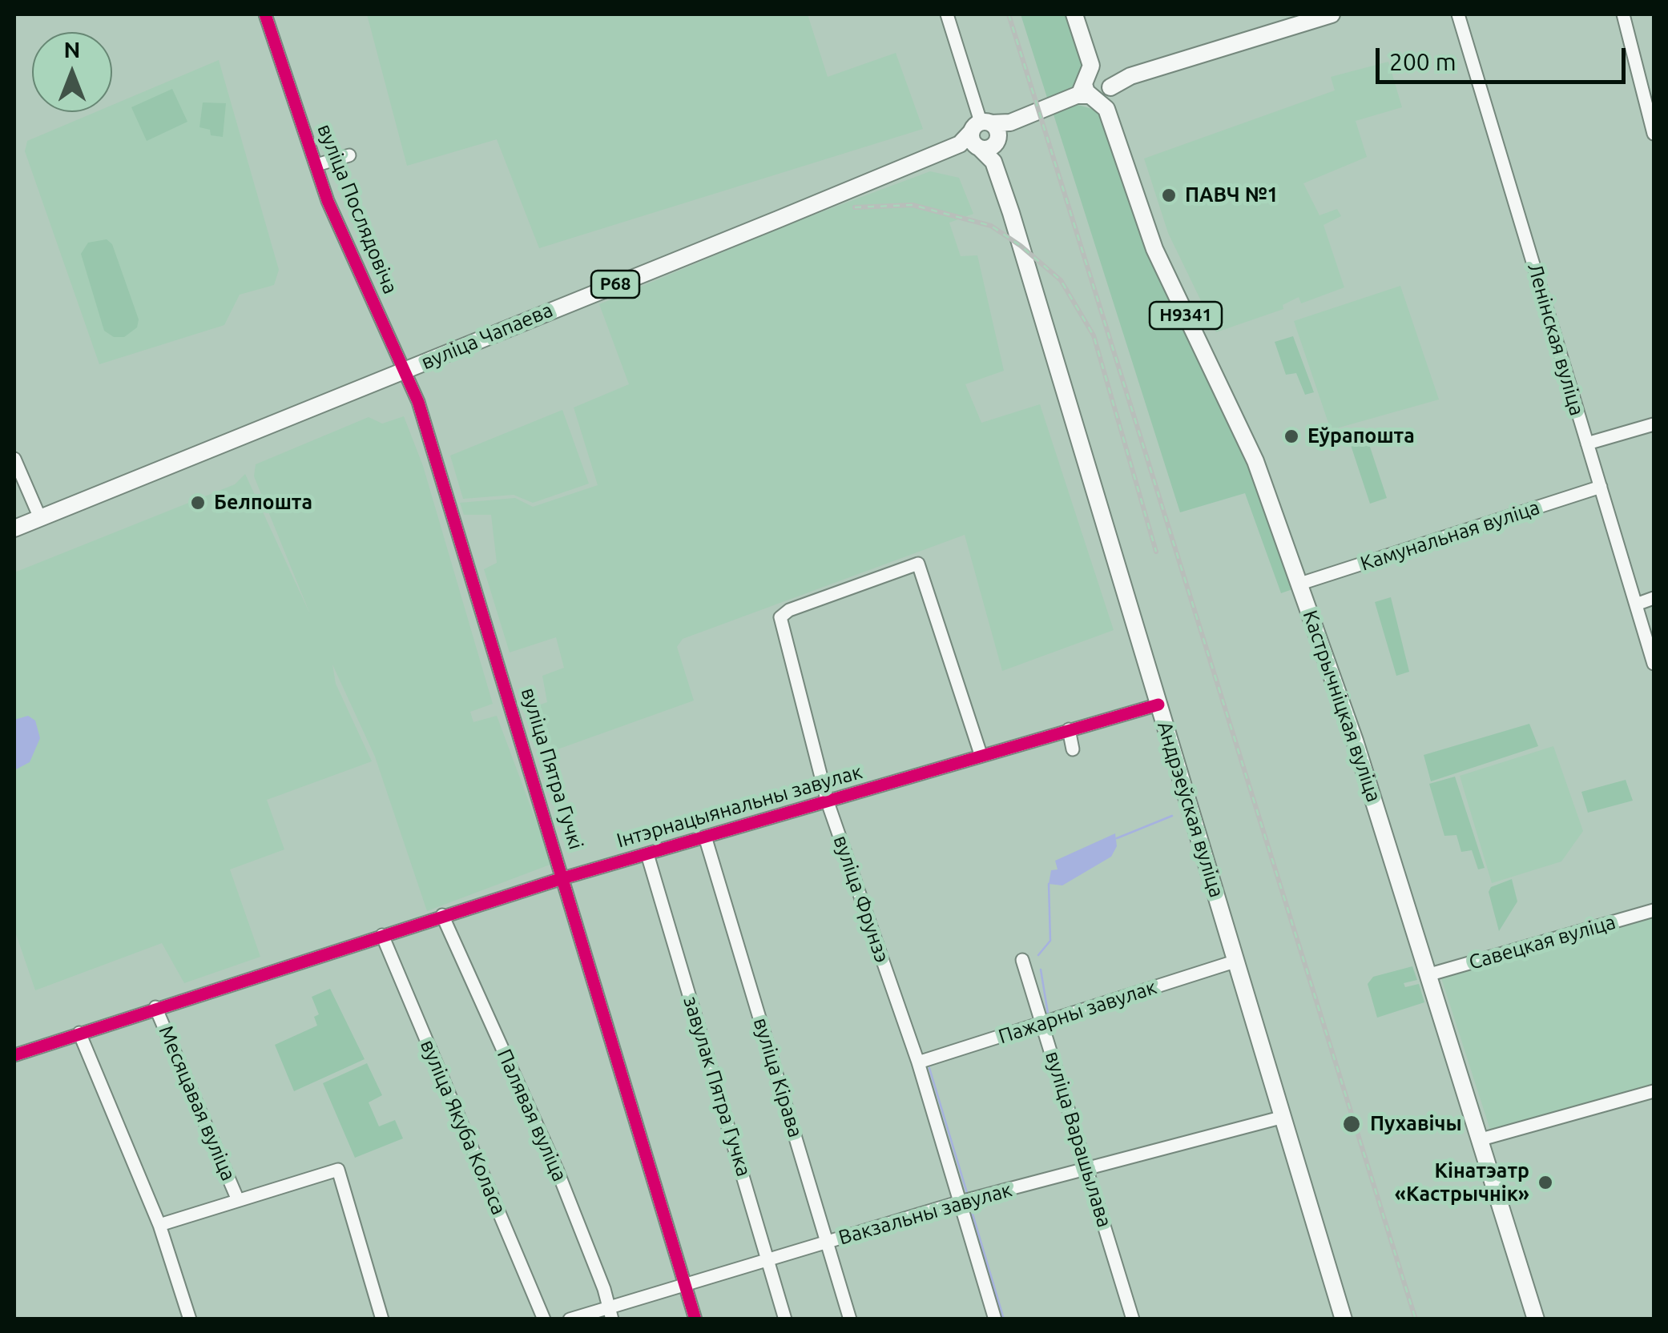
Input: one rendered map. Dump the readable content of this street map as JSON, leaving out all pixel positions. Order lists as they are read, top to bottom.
{
  "streets": {
    "main road": [
      "Р68",
      "Н9341",
      "вуліца Чапаева",
      "Кастрычніцкая вуліца",
      "Андрэеўская вуліца"
    ],
    "street": [
      "вуліца Послядовіча",
      "Ленінская вуліца",
      "Камунальная вуліца",
      "вуліца Пятра Гучкі",
      "Інтэрнацыянальны завулак",
      "вуліца Фрунзэ",
      "Савецкая вуліца",
      "Пажарны завулак",
      "вуліца Кірава",
      "завулак Пятра Гучка",
      "Месяцавая вуліца",
      "Палявая вуліца",
      "вуліца Якуба Коласа",
      "вуліца Варашылава",
      "Вакзальны завулак"
    ]
  },
  "crossings": [
    ["вуліца Послядовіча", "вуліца Чапаева"],
    ["вуліца Послядовіча", "вуліца Пятра Гучкі"],
    ["вуліца Чапаева", "Кастрычніцкая вуліца"],
    ["вуліца Чапаева", "вуліца Пятра Гучкі"],
    ["вуліца Чапаева", "Андрэеўская вуліца"],
    ["Ленінская вуліца", "Камунальная вуліца"],
    ["Камунальная вуліца", "Кастрычніцкая вуліца"],
    ["Кастрычніцкая вуліца", "Савецкая вуліца"],
    ["вуліца Пятра Гучкі", "Інтэрнацыянальны завулак"],
    ["вуліца Пятра Гучкі", "Вакзальны завулак"],
    ["Інтэрнацыянальны завулак", "Андрэеўская вуліца"],
    ["Інтэрнацыянальны завулак", "вуліца Фрунзэ"],
    ["Інтэрнацыянальны завулак", "вуліца Кірава"],
    ["Інтэрнацыянальны завулак", "завулак Пятра Гучка"],
    ["Інтэрнацыянальны завулак", "Месяцавая вуліца"],
    ["Інтэрнацыянальны завулак", "Палявая вуліца"],
    ["Інтэрнацыянальны завулак", "вуліца Якуба Коласа"],
    ["Андрэеўская вуліца", "Пажарны завулак"],
    ["Андрэеўская вуліца", "Вакзальны завулак"],
    ["вуліца Фрунзэ", "Пажарны завулак"],
    ["вуліца Фрунзэ", "Вакзальны завулак"],
    ["Пажарны завулак", "вуліца Варашылава"],
    ["вуліца Кірава", "Вакзальны завулак"],
    ["завулак Пятра Гучка", "Вакзальны завулак"],
    ["Палявая вуліца", "Вакзальны завулак"],
    ["вуліца Варашылава", "Вакзальны завулак"]
  ],
  "places": [
    "ПАВЧ №1",
    "Еўрапошта",
    "Белпошта",
    "Пухавічы",
    "Кінатэатр «Кастрычнік»"
  ],
  "scale_bar": "200 m",
  "north": "top"
}
